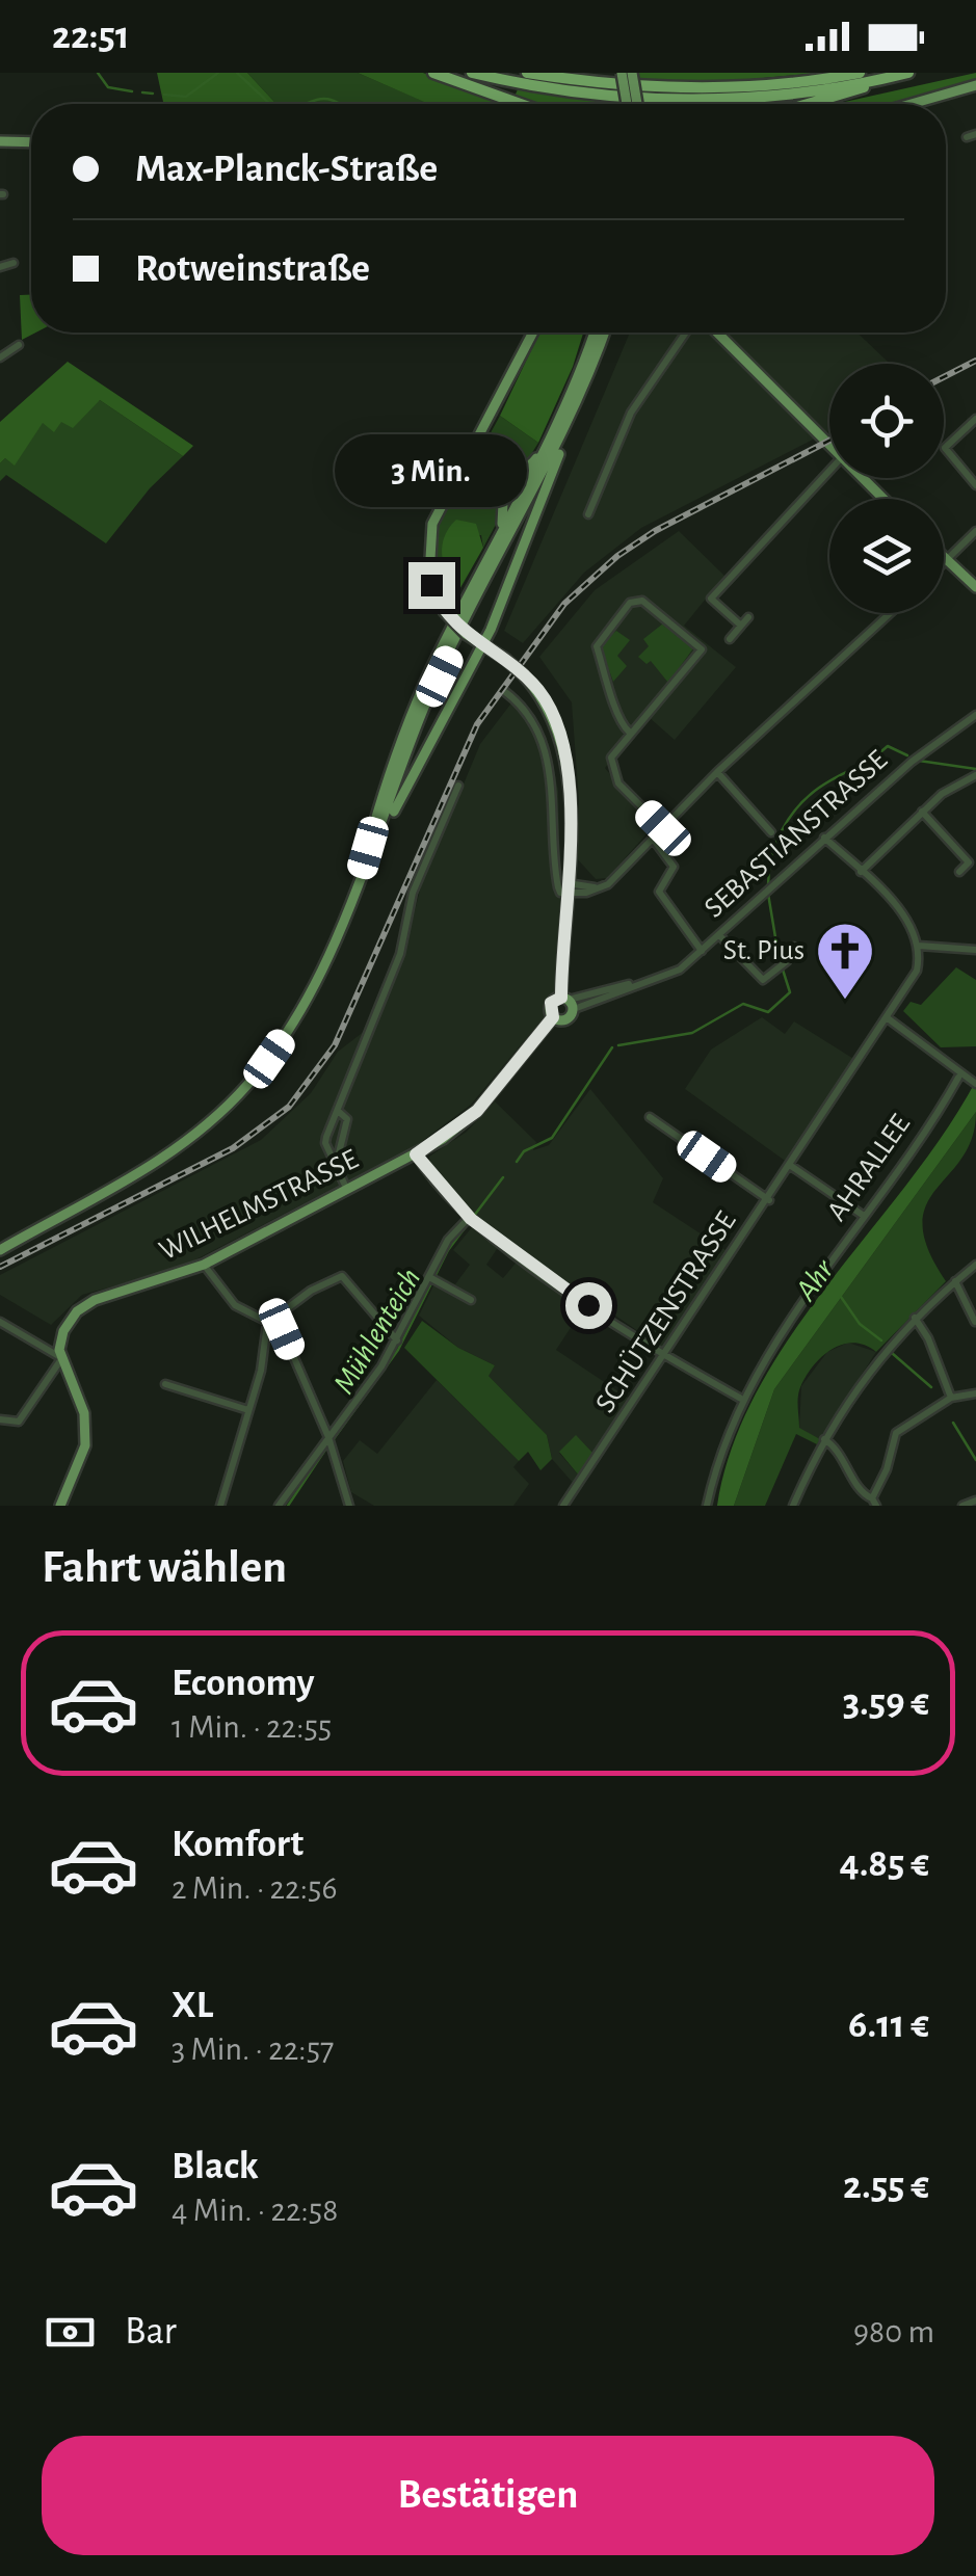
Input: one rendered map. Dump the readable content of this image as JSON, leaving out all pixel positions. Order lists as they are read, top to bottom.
{
  "streets": {
    "main road": ["WILHELMSTRASSE"],
    "street": ["SEBASTIANSTRASSE", "AHRALLEE", "SCHÜTZENSTRASSE"]
  },
  "water": ["Ahr", "Mühlenteich"],
  "places": {
    "church": ["St. Pius"]
  },
  "page": {
    "status": "22:51",
    "banner": ["Max-Planck-Straße", "Rotweinstraße"],
    "bubble": "3 Min.",
    "heading": "Fahrt wählen",
    "list": [
      {
        "name": "Economy",
        "note": "1 Min. · 22:55",
        "value": "3.59 €"
      },
      {
        "name": "Komfort",
        "note": "2 Min. · 22:56",
        "value": "4.85 €"
      },
      {
        "name": "XL",
        "note": "3 Min. · 22:57",
        "value": "6.11 €"
      },
      {
        "name": "Black",
        "note": "4 Min. · 22:58",
        "value": "2.55 €"
      }
    ],
    "pay": ["Bar", "980 m"],
    "buttons": "Bestätigen"
  }
}
